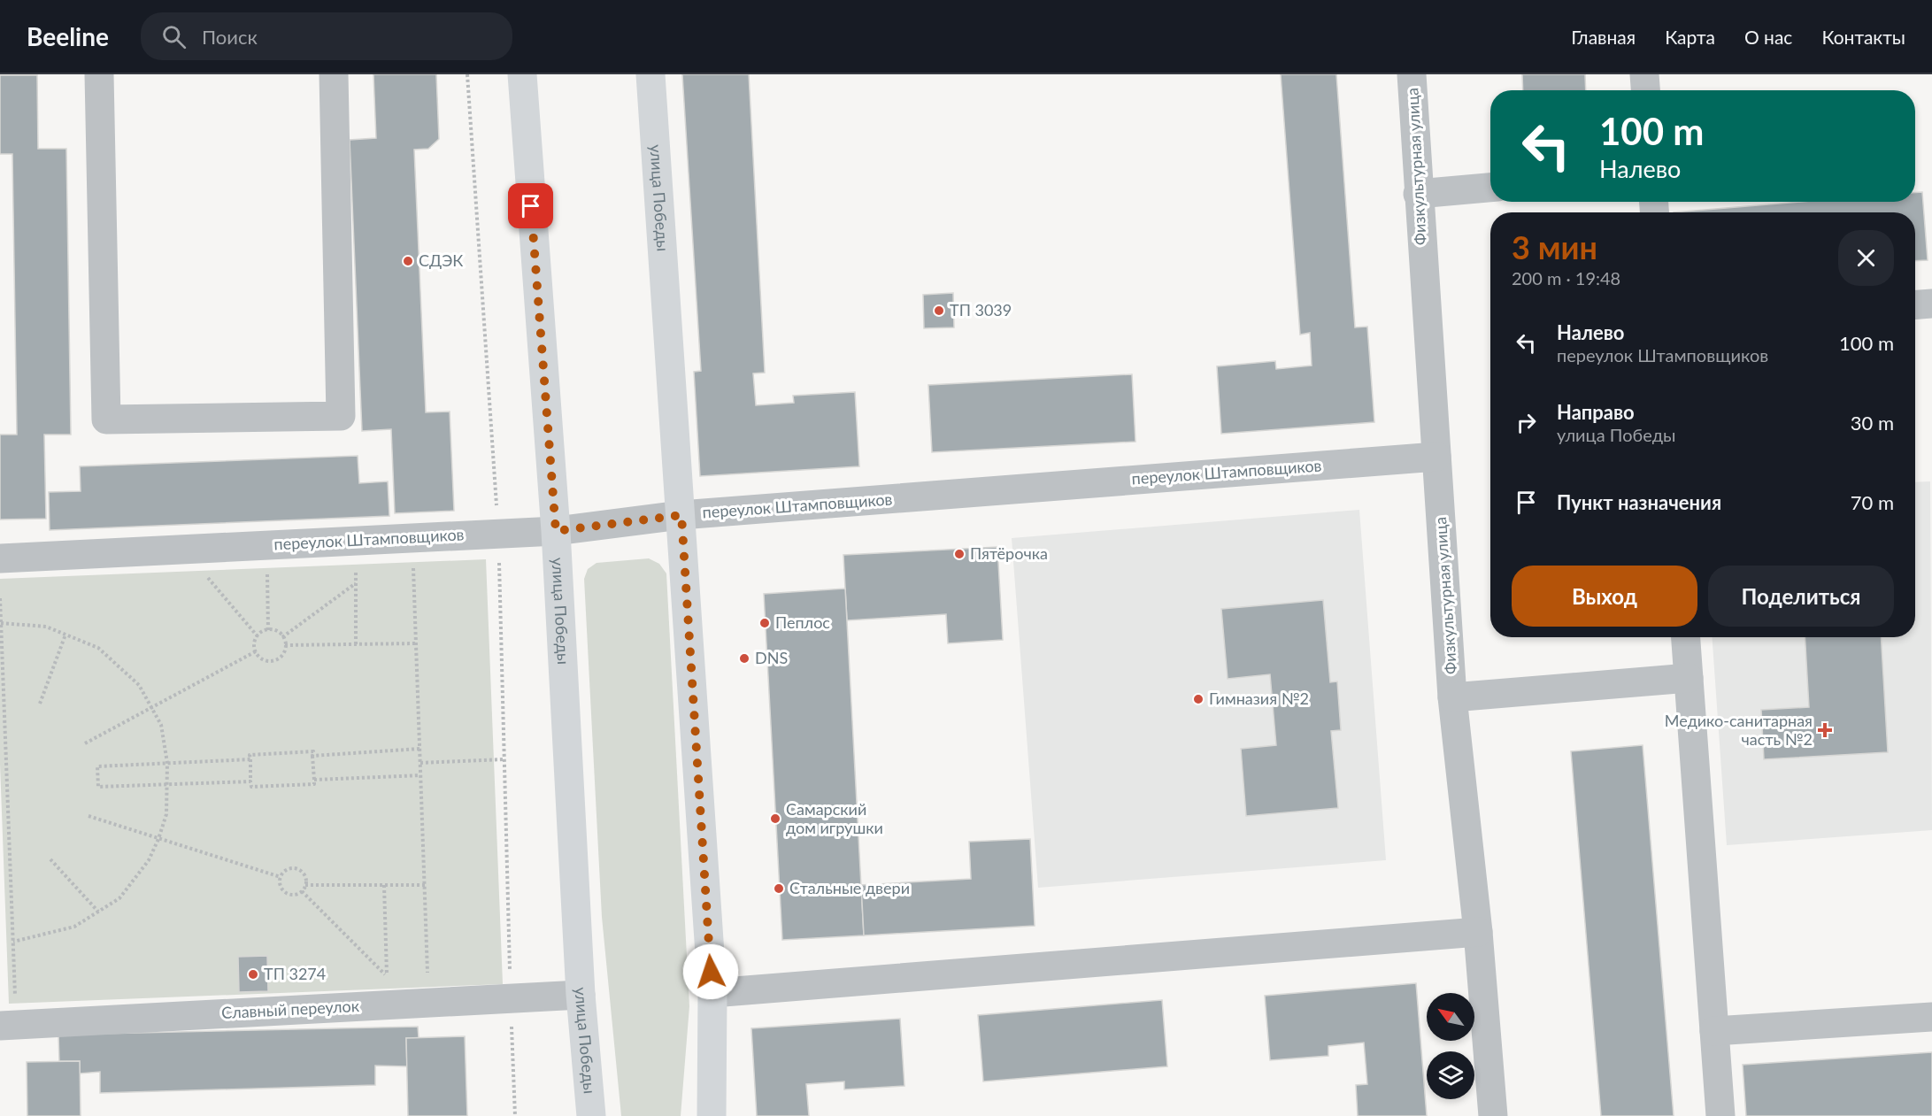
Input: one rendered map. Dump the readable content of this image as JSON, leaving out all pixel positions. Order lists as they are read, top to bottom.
{
  "streets": {
    "main road": ["улица Победы"],
    "street": ["Физкультурная улица", "переулок Штамповщиков", "Славный переулок"]
  },
  "crossings": [
    ["Физкультурная улица", "переулок Штамповщиков"],
    ["улица Победы", "переулок Штамповщиков"],
    ["улица Победы", "Славный переулок"]
  ],
  "places": {
    "other": [
      "СДЭК",
      "ТП 3039",
      "Пятёрочка",
      "Пеплос",
      "DNS",
      "Гимназия №2",
      "Самарский дом игрушки",
      "Стальные двери",
      "ТП 3274"
    ],
    "health": ["Медико-санитарная часть №2"]
  },
  "north": "top left",
  "page": {
    "header": "Beeline",
    "search": "Поиск",
    "nav": [
      "Главная",
      "Карта",
      "О нас",
      "Контакты"
    ],
    "turn": ["100 m", "Налево"],
    "heading": ["3 мин", "200 m · 19:48"],
    "list": [
      {
        "name": "Налево",
        "note": "переулок Штамповщиков",
        "value": "100 m"
      },
      {
        "name": "Направо",
        "note": "улица Победы",
        "value": "30 m"
      },
      {
        "name": "Пункт назначения",
        "value": "70 m"
      }
    ],
    "buttons": ["Выход", "Поделиться"]
  }
}
